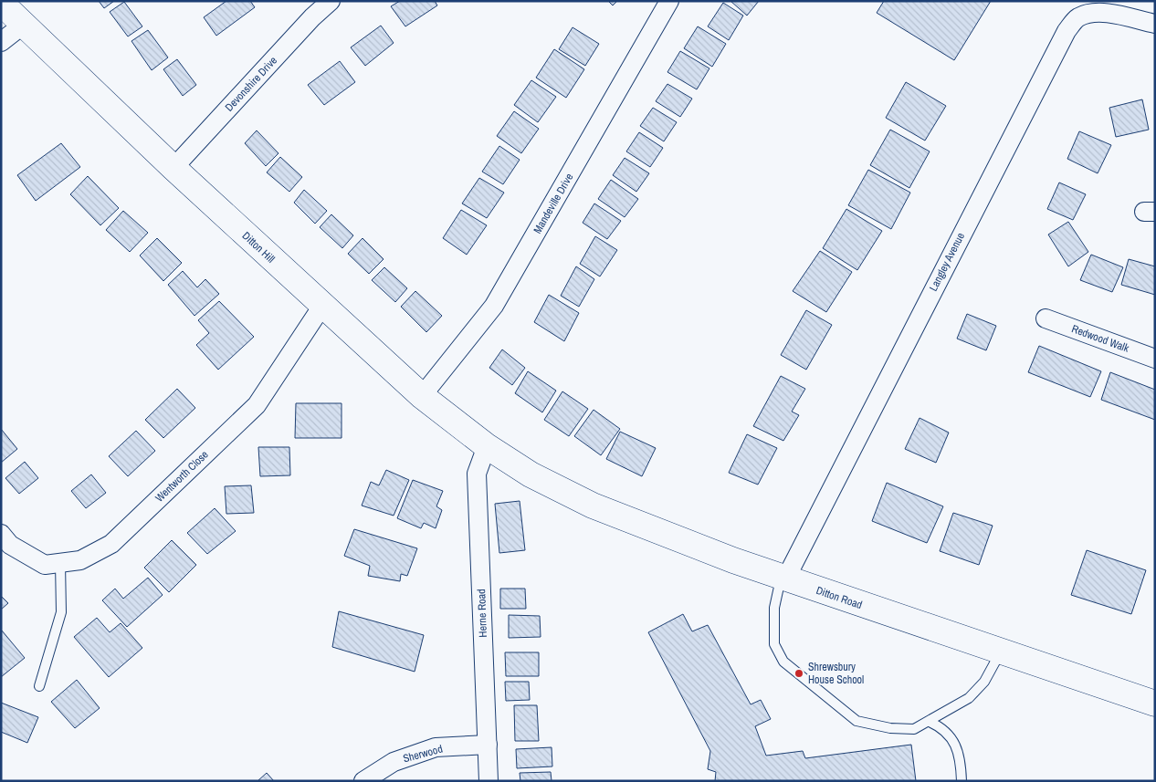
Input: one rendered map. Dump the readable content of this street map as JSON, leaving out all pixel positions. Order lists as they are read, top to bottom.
{
  "streets": {
    "street": [
      "Devonshire Drive",
      "Mandeville Drive",
      "Ditton Hill",
      "Langley Avenue",
      "Redwood Walk",
      "Wentworth Close",
      "Ditton Road",
      "Herne Road",
      "Sherwood"
    ]
  },
  "crossings": [
    ["Devonshire Drive", "Ditton Hill"],
    ["Mandeville Drive", "Ditton Hill"],
    ["Ditton Hill", "Wentworth Close"],
    ["Ditton Hill", "Ditton Road"],
    ["Ditton Hill", "Herne Road"],
    ["Langley Avenue", "Ditton Road"],
    ["Herne Road", "Sherwood"]
  ],
  "places": ["Shrewsbury House School"]
}
